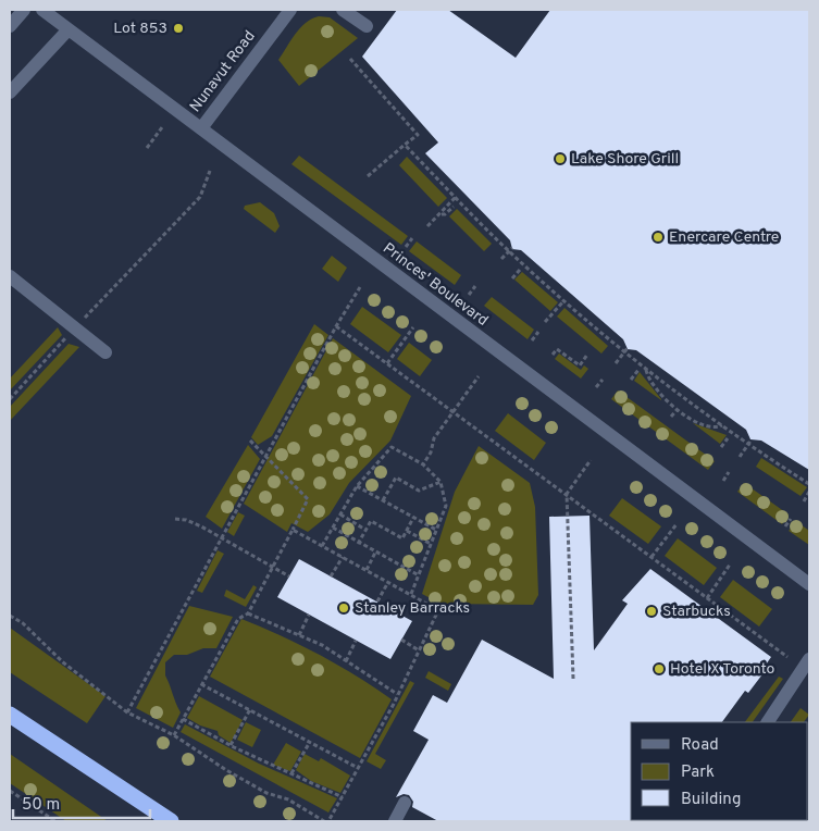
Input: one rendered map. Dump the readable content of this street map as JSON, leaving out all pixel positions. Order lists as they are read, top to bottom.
{
  "streets": {
    "street": ["Nunavut Road", "Princes' Boulevard"]
  },
  "crossings": [
    ["Nunavut Road", "Princes' Boulevard"]
  ],
  "places": [
    "Lot 853",
    "Lake Shore Grill",
    "Enercare Centre",
    "Stanley Barracks",
    "Starbucks",
    "Hotel X Toronto"
  ],
  "legend": ["Road", "Park", "Building"],
  "scale_bar": "50 m"
}
